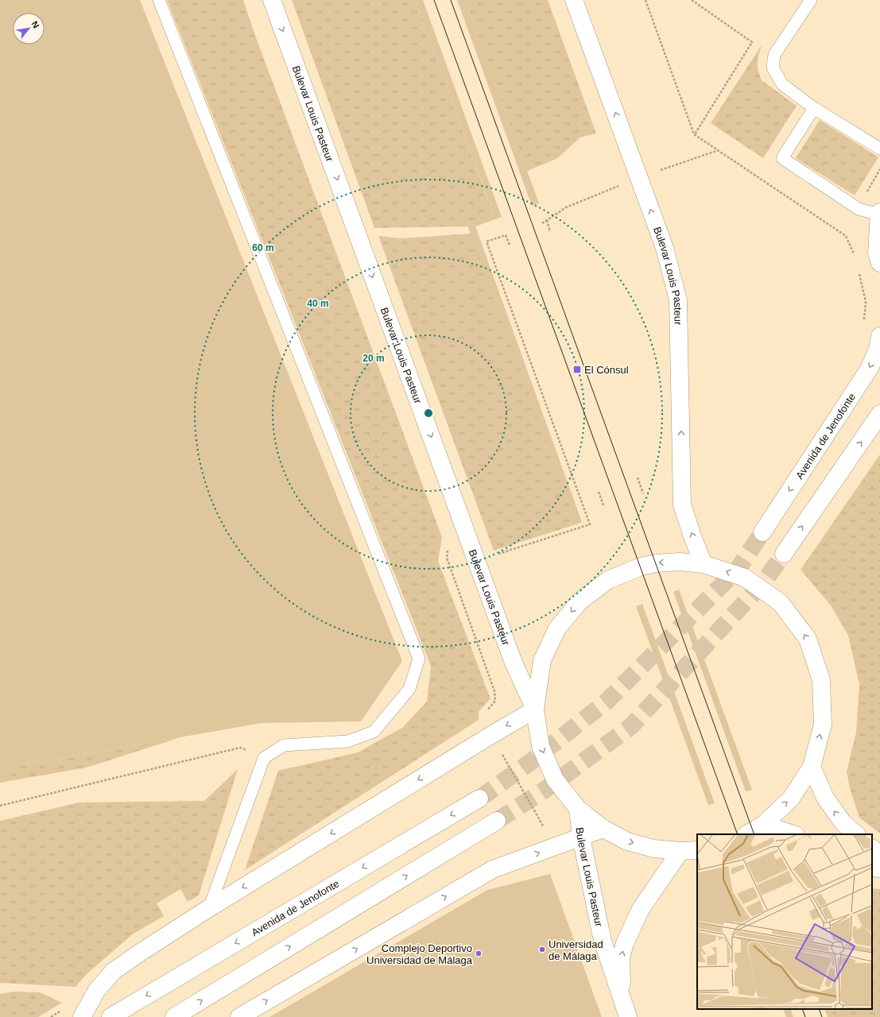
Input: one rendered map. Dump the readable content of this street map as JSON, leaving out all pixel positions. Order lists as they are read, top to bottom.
{
  "streets": {
    "street": ["Bulevar Louis Pasteur", "Avenida de Jenofonte"]
  },
  "places": {
    "transit": ["El Cónsul"],
    "other": ["Universidad de Málaga", "Complejo Deportivo Universidad de Málaga"]
  },
  "north": "top right",
  "rings": ["60 m", "40 m", "20 m"]
}
